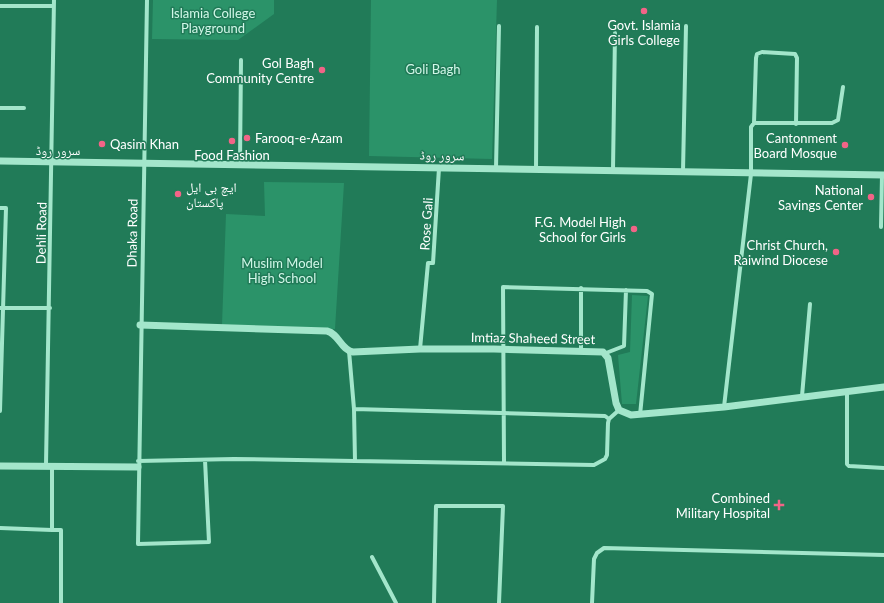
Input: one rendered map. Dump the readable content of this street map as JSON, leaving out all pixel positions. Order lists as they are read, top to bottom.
{
  "streets": {
    "street": [
      "سرور روڈ",
      "Rose Gali",
      "Dehli Road",
      "Dhaka Road",
      "Imtiaz Shaheed Street"
    ]
  },
  "crossings": [
    ["سرور روڈ", "Rose Gali"],
    ["سرور روڈ", "Dehli Road"],
    ["سرور روڈ", "Dhaka Road"],
    ["Rose Gali", "Imtiaz Shaheed Street"]
  ],
  "parks": ["Islamia College Playground", "Goli Bagh", "Muslim Model High School"],
  "places": {
    "other": [
      "Govt. Islamia Girls College",
      "Gol Bagh Community Centre",
      "Farooq-e-Azam",
      "Food Fashion",
      "Qasim Khan",
      "Cantonment Board Mosque",
      "ایچ بی ایل پاکستان",
      "National Savings Center",
      "F.G. Model High School for Girls",
      "Christ Church, Raiwind Diocese"
    ],
    "health": ["Combined Military Hospital"]
  }
}
